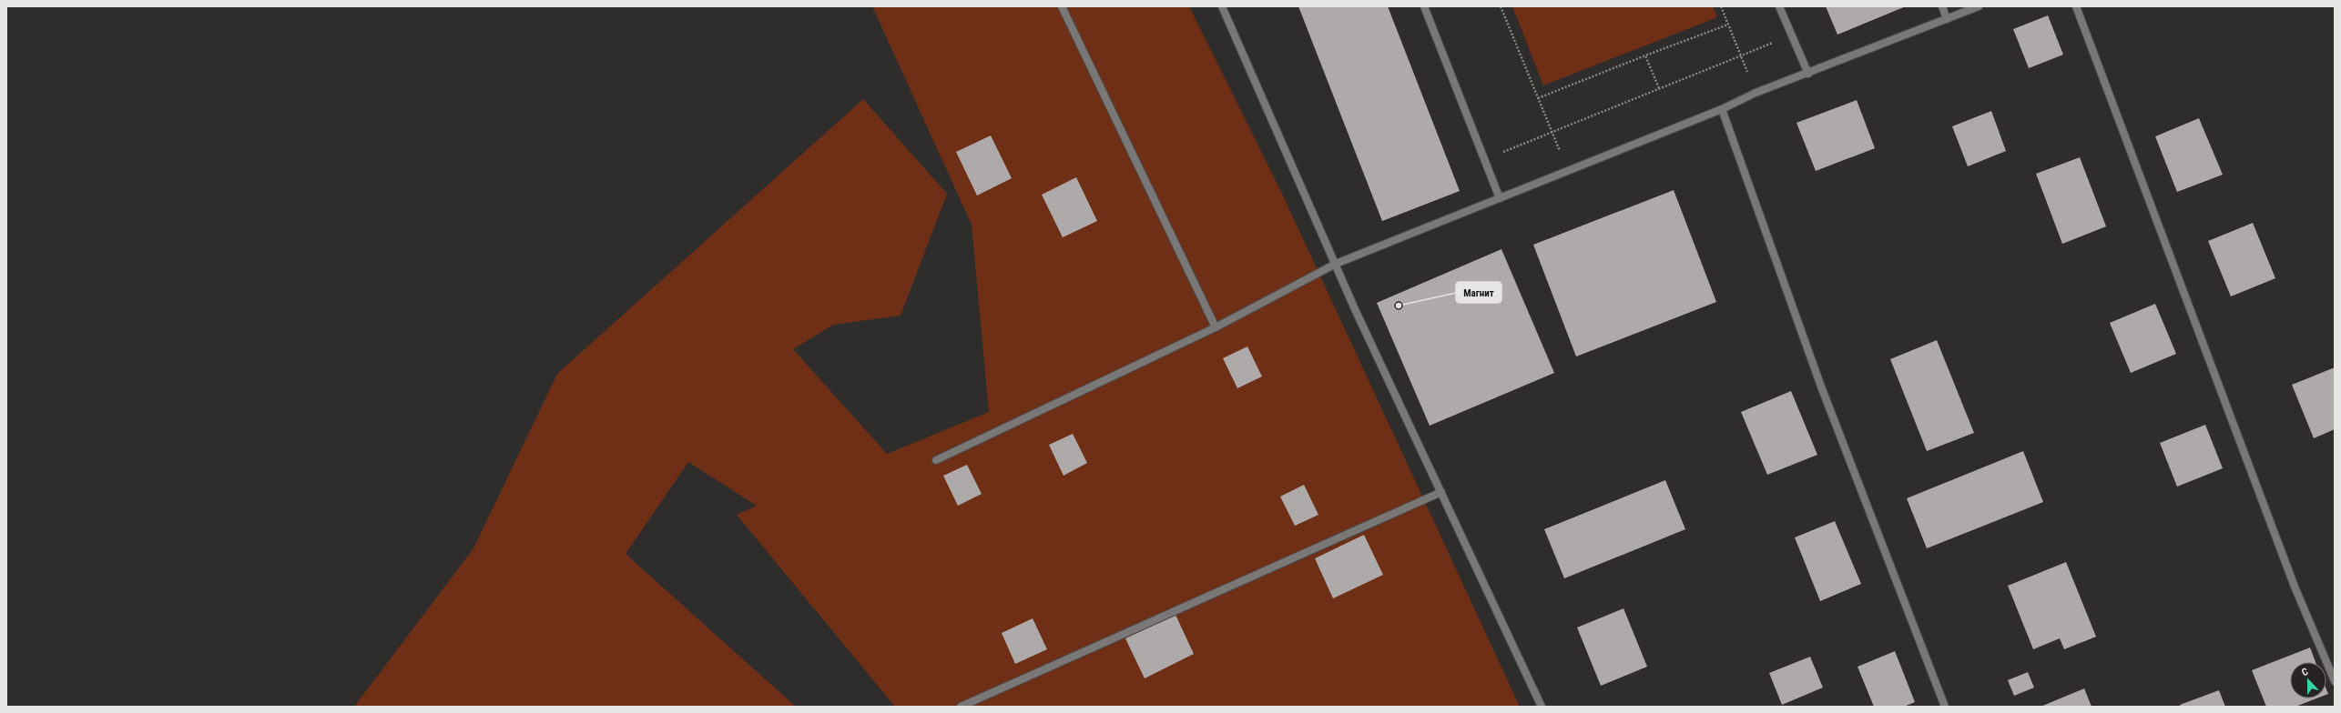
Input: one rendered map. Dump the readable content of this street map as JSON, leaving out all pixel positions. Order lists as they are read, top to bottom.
{
  "places": ["Магнит"],
  "north": "top"
}
